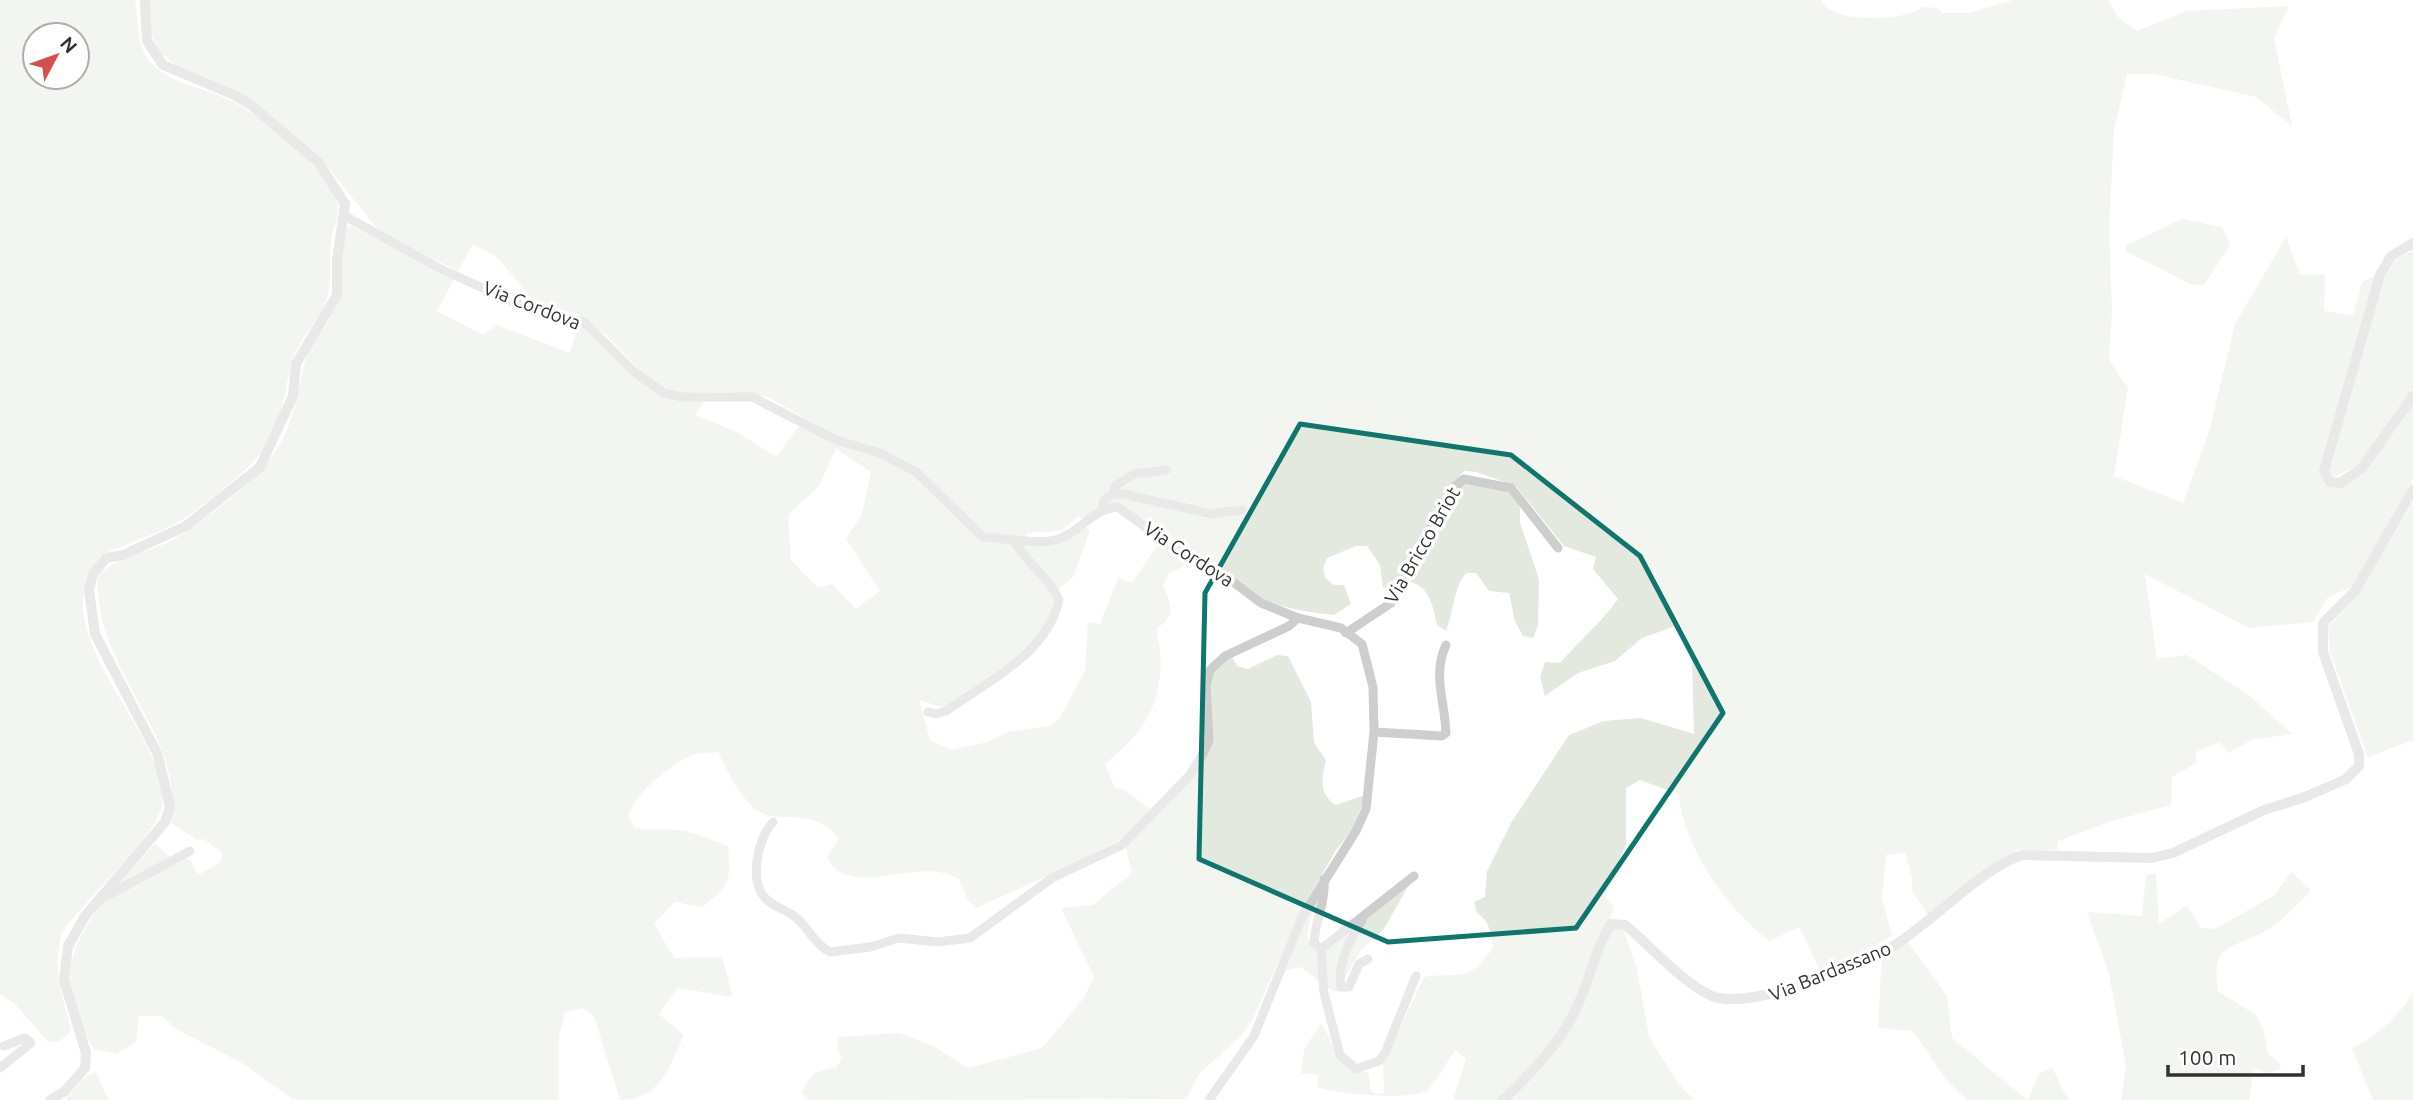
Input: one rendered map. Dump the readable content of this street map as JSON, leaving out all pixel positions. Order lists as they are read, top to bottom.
{
  "streets": {
    "street": ["Via Cordova", "Via Bricco Briot", "Via Bardassano"]
  },
  "crossings": [
    ["Via Cordova", "Via Bricco Briot"]
  ],
  "scale_bar": "100 m",
  "north": "top right"
}
